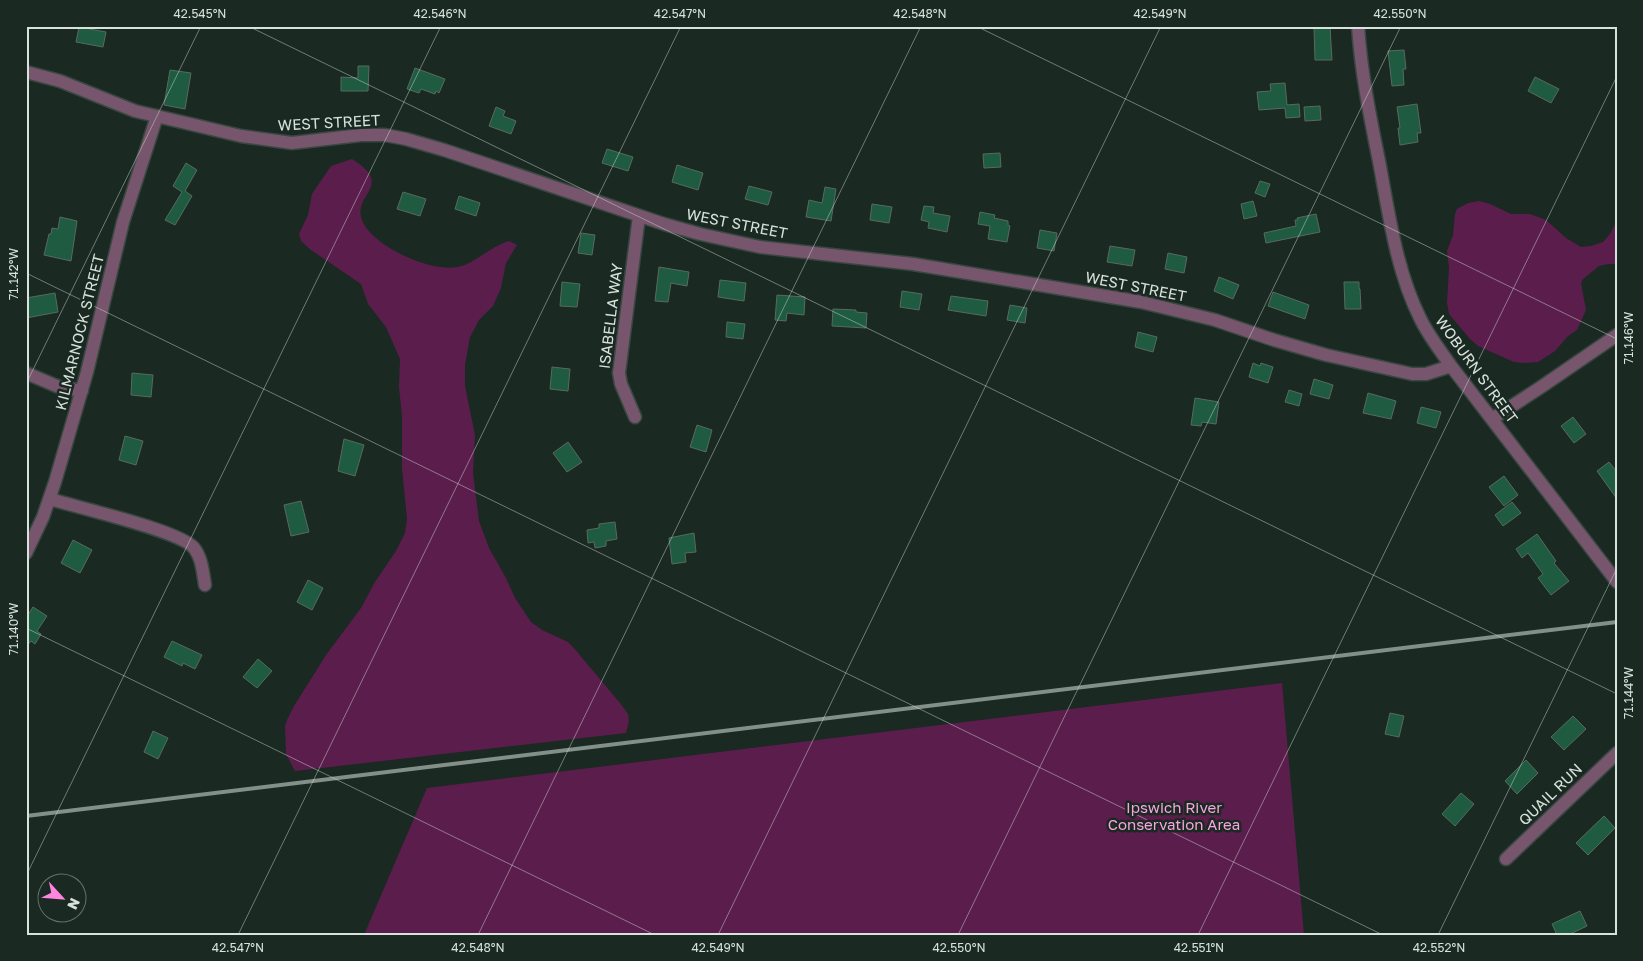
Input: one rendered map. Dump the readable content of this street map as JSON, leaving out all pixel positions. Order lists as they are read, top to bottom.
{
  "streets": {
    "street": [
      "WEST STREET",
      "ISABELLA WAY",
      "KILMARNOCK STREET",
      "WOBURN STREET",
      "QUAIL RUN"
    ]
  },
  "crossings": [
    ["WEST STREET", "ISABELLA WAY"],
    ["WEST STREET", "KILMARNOCK STREET"],
    ["WEST STREET", "WOBURN STREET"]
  ],
  "parks": ["Ipswich River Conservation Area"],
  "north": "bottom right",
  "coordinates": [
    "42.545°N",
    "42.546°N",
    "42.547°N",
    "42.548°N",
    "42.549°N",
    "42.550°N",
    "71.142°W",
    "71.146°W",
    "71.140°W",
    "71.144°W",
    "42.551°N",
    "42.552°N"
  ]
}
